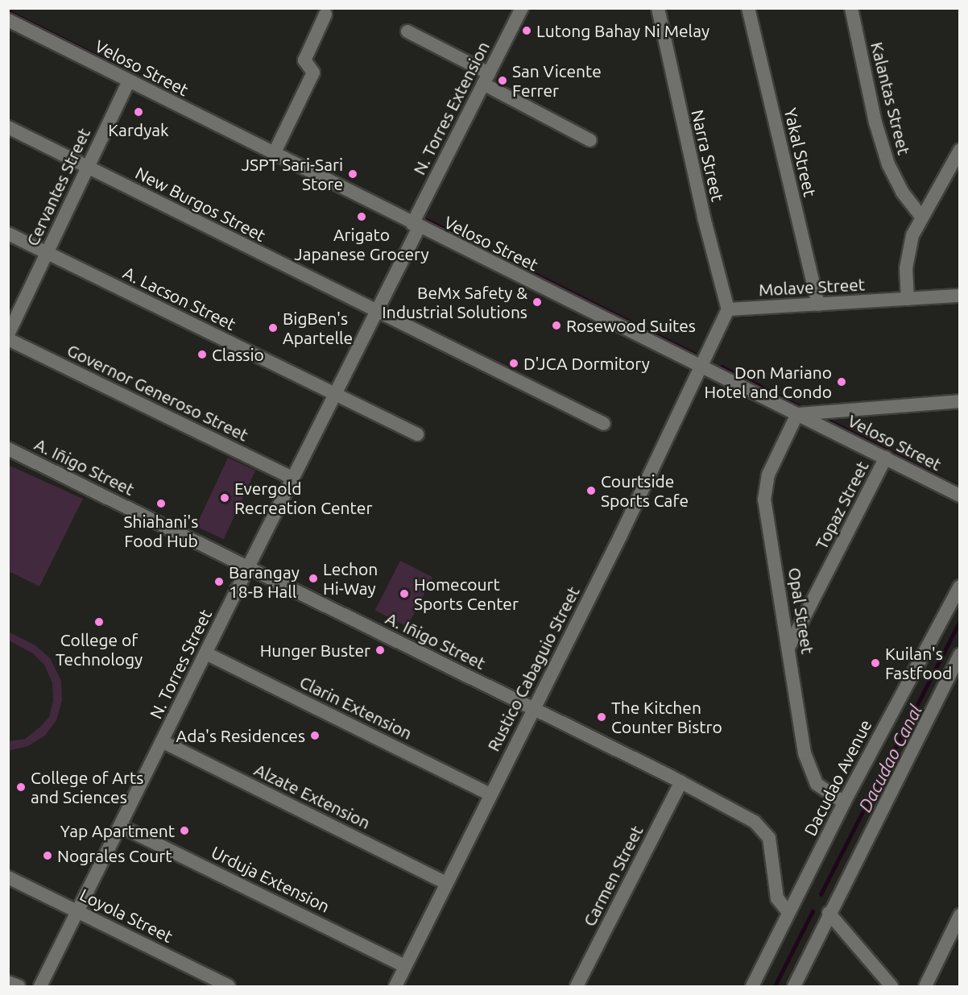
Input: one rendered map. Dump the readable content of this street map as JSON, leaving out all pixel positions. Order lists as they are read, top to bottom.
{
  "streets": {
    "street": [
      "Veloso Street",
      "Kalantas Street",
      "N. Torres Extension",
      "Yakal Street",
      "Narra Street",
      "Cervantes Street",
      "New Burgos Street",
      "Molave Street",
      "A. Lacson Street",
      "Governor Generoso Street",
      "A. Iñigo Street",
      "Topaz Street",
      "Opal Street",
      "N. Torres Street",
      "Rustico Cabaguio Street",
      "Clarin Extension",
      "Dacudao Avenue",
      "Alzate Extension",
      "Carmen Street",
      "Urduja Extension",
      "Loyola Street"
    ]
  },
  "crossings": [
    ["Veloso Street", "N. Torres Extension"],
    ["Veloso Street", "Cervantes Street"],
    ["Veloso Street", "Topaz Street"],
    ["Veloso Street", "Opal Street"],
    ["Veloso Street", "N. Torres Street"],
    ["Veloso Street", "Rustico Cabaguio Street"],
    ["N. Torres Extension", "N. Torres Street"],
    ["Yakal Street", "Molave Street"],
    ["Narra Street", "Molave Street"],
    ["Cervantes Street", "New Burgos Street"],
    ["Cervantes Street", "A. Lacson Street"],
    ["New Burgos Street", "N. Torres Street"],
    ["A. Lacson Street", "N. Torres Street"],
    ["Governor Generoso Street", "N. Torres Street"],
    ["A. Iñigo Street", "N. Torres Street"],
    ["A. Iñigo Street", "Rustico Cabaguio Street"],
    ["A. Iñigo Street", "Dacudao Avenue"],
    ["A. Iñigo Street", "Carmen Street"],
    ["Topaz Street", "Opal Street"],
    ["Opal Street", "Dacudao Avenue"],
    ["N. Torres Street", "Clarin Extension"],
    ["N. Torres Street", "Alzate Extension"],
    ["N. Torres Street", "Urduja Extension"],
    ["N. Torres Street", "Loyola Street"],
    ["Rustico Cabaguio Street", "Clarin Extension"],
    ["Rustico Cabaguio Street", "Alzate Extension"],
    ["Rustico Cabaguio Street", "Urduja Extension"]
  ],
  "water": ["Dacudao Canal"],
  "places": [
    "Lutong Bahay Ni Melay",
    "San Vicente Ferrer",
    "Kardyak",
    "JSPT Sari-Sari Store",
    "Arigato Japanese Grocery",
    "BeMx Safety & Industrial Solutions",
    "Rosewood Suites",
    "BigBen's Apartelle",
    "Classio",
    "D'JCA Dormitory",
    "Don Mariano Hotel and Condo",
    "Courtside Sports Cafe",
    "Evergold Recreation Center",
    "Shiahani's Food Hub",
    "Lechon Hi-Way",
    "Barangay 18-B Hall",
    "Homecourt Sports Center",
    "College of Technology",
    "Hunger Buster",
    "Kuilan's Fastfood",
    "The Kitchen Counter Bistro",
    "Ada's Residences",
    "College of Arts and Sciences",
    "Yap Apartment",
    "Nograles Court"
  ]
}
